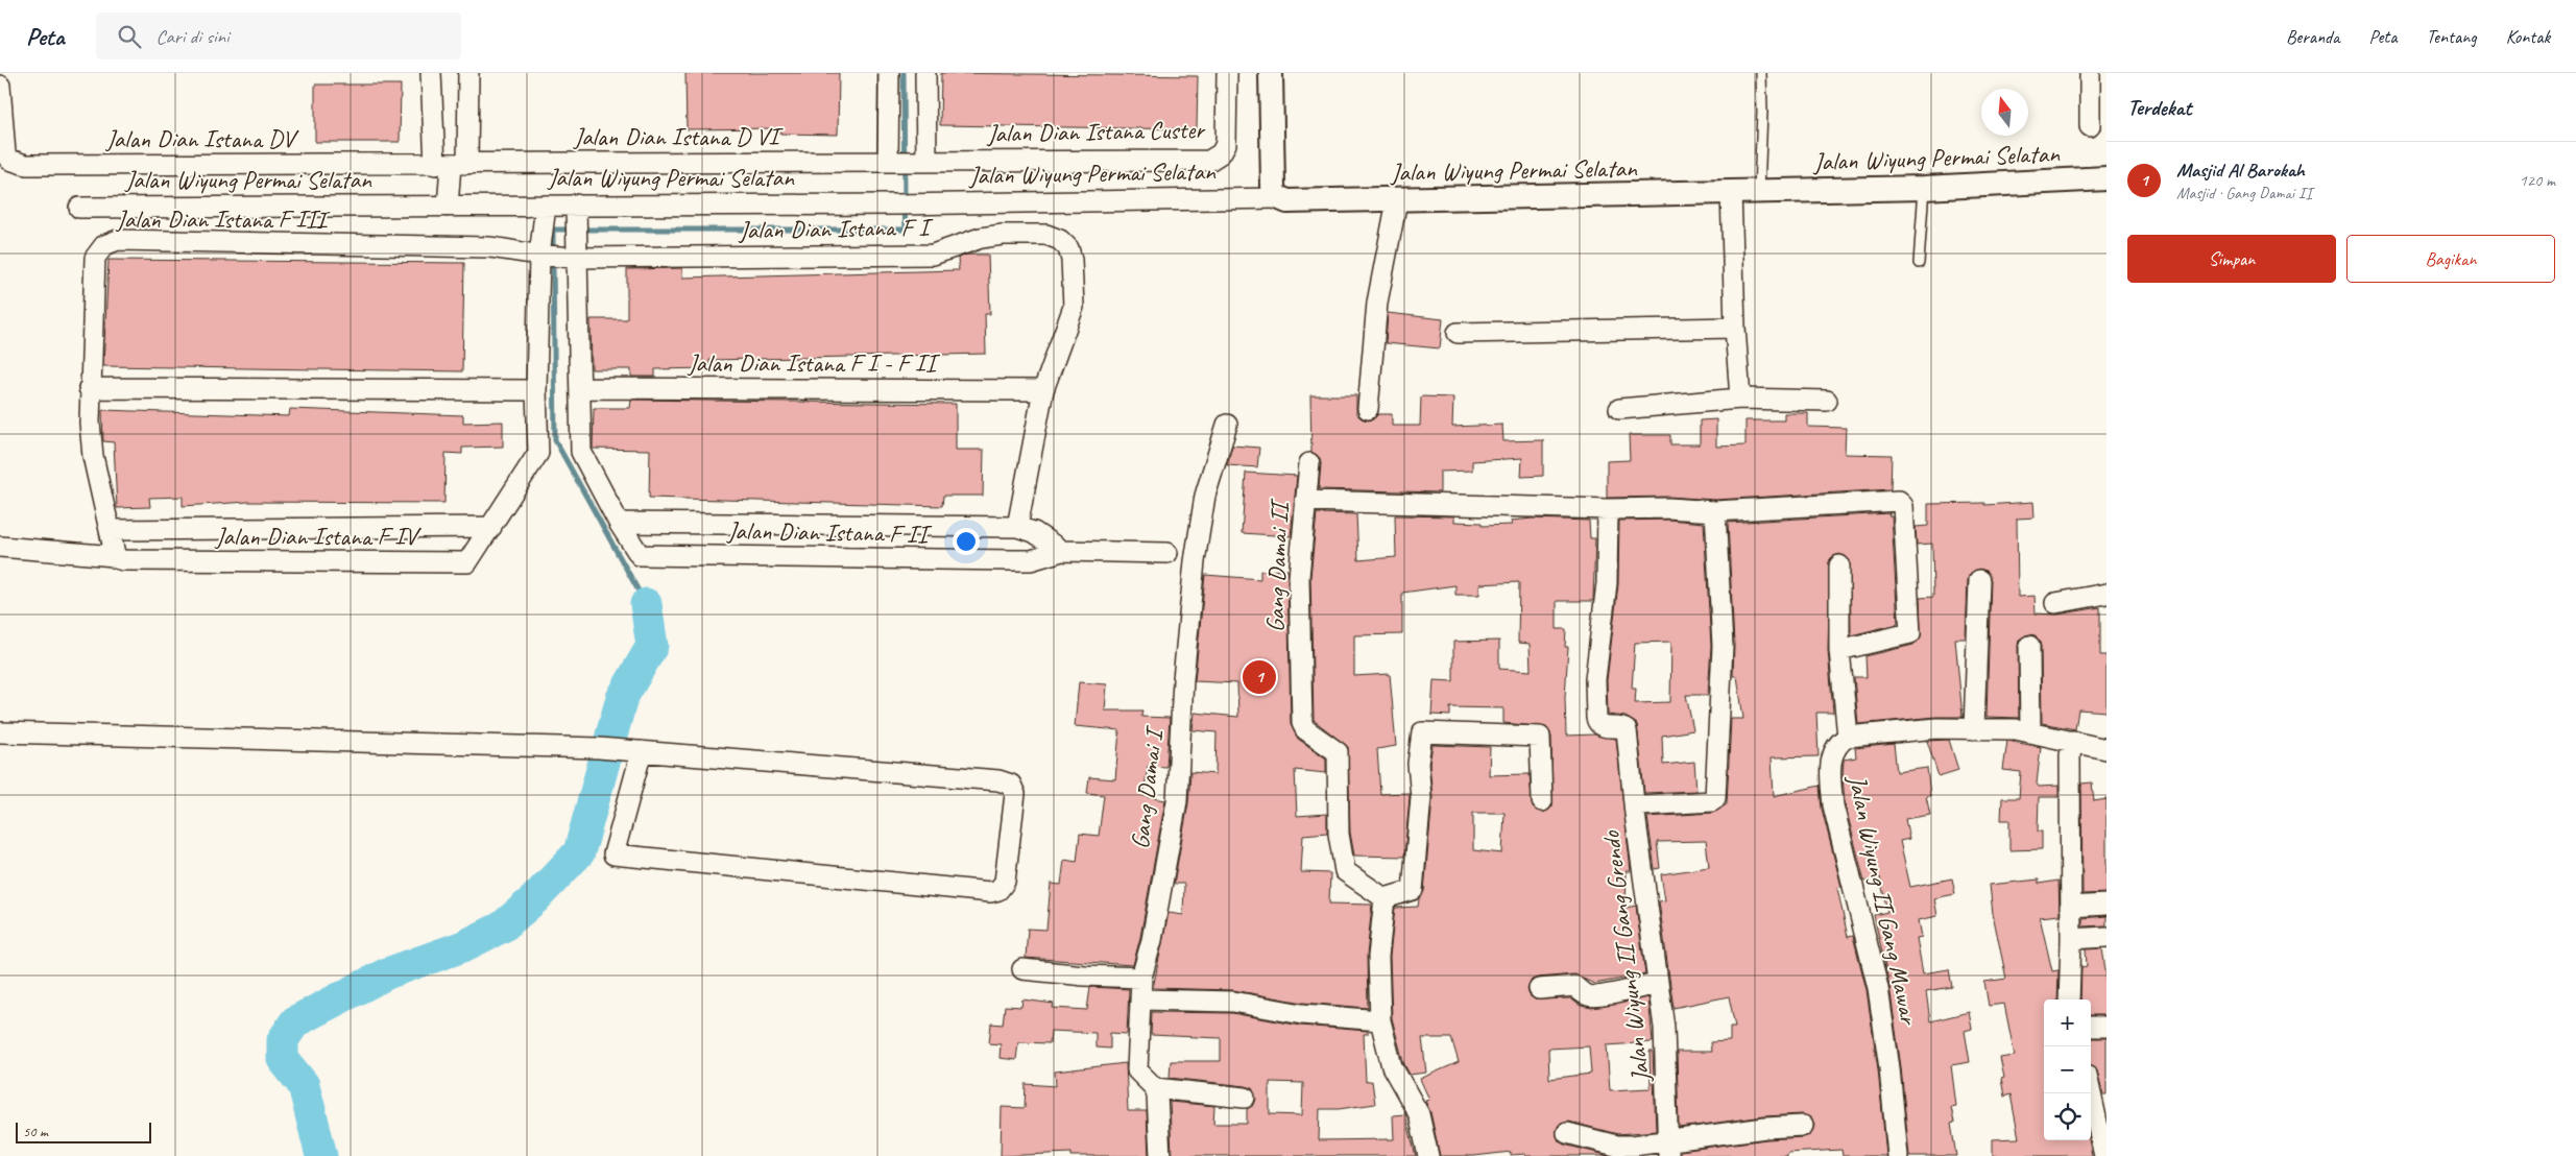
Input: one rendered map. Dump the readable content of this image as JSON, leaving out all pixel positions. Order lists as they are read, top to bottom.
{
  "streets": {
    "street": [
      "Jalan Dian Istana Custer",
      "Jalan Dian Istana D VI",
      "Jalan Dian Istana DV",
      "Jalan Wiyung Permai Selatan",
      "Jalan Dian Istana F III",
      "Jalan Dian Istana F I",
      "Jalan Dian Istana F I - F II",
      "Jalan Dian Istana F II",
      "Jalan Dian Istana F IV",
      "Gang Damai II",
      "Gang Damai I",
      "Jalan Wiyung II Gang Mawar",
      "Jalan Wiyung II Gang Grendo"
    ]
  },
  "crossings": [
    ["Jalan Dian Istana Custer", "Jalan Dian Istana D VI"],
    ["Jalan Dian Istana D VI", "Jalan Dian Istana DV"],
    ["Jalan Wiyung Permai Selatan", "Jalan Dian Istana F II"],
    ["Jalan Wiyung Permai Selatan", "Jalan Dian Istana F IV"],
    ["Jalan Dian Istana F III", "Jalan Dian Istana F I"],
    ["Jalan Dian Istana F III", "Jalan Dian Istana F IV"],
    ["Jalan Dian Istana F I", "Jalan Dian Istana F I - F II"],
    ["Jalan Dian Istana F I", "Jalan Dian Istana F II"],
    ["Jalan Dian Istana F I", "Jalan Dian Istana F IV"],
    ["Jalan Dian Istana F I - F II", "Jalan Dian Istana F II"]
  ],
  "scale_bar": "50 m",
  "north": "top",
  "page": {
    "header": "Peta",
    "search": "Cari di sini",
    "nav": [
      "Beranda",
      "Peta",
      "Tentang",
      "Kontak"
    ],
    "heading": "Terdekat",
    "list": [
      {
        "mark": "1",
        "name": "Masjid Al Barokah",
        "note": "Masjid · Gang Damai II",
        "value": "120 m"
      }
    ],
    "buttons": ["Simpan", "Bagikan"],
    "pins": "1",
    "map_buttons": ["+", "−"],
    "scale": "50 m"
  }
}
